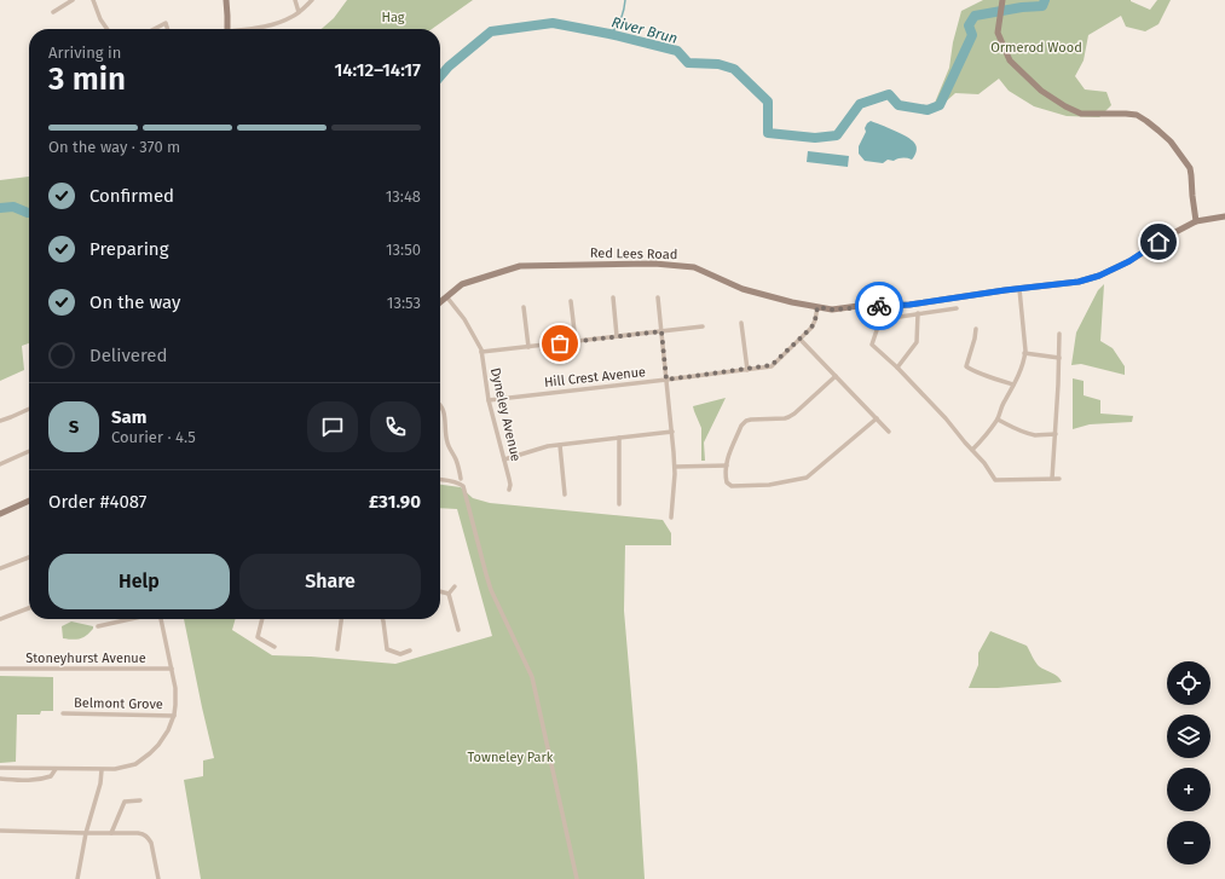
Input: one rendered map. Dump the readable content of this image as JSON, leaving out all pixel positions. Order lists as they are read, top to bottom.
{
  "streets": {
    "street": [
      "Red Lees Road",
      "Hill Crest Avenue",
      "Dyneley Avenue",
      "Stoneyhurst Avenue",
      "Belmont Grove"
    ]
  },
  "crossings": [
    ["Red Lees Road", "Hill Crest Avenue"],
    ["Red Lees Road", "Dyneley Avenue"],
    ["Hill Crest Avenue", "Dyneley Avenue"]
  ],
  "water": ["River Brun"],
  "parks": ["Hag", "Ormerod Wood", "Towneley Park"],
  "page": {
    "heading": ["3 min", "Arriving in", "14:12–14:17"],
    "panel": [
      "Sam",
      "Courier · 4.5",
      "Order #4087",
      "£31.90"
    ],
    "bar": "On the way · 370 m",
    "list": [
      ["Confirmed", "13:48"],
      ["Preparing", "13:50"],
      ["On the way", "13:53"],
      "Delivered"
    ],
    "round": "S",
    "buttons": ["Help", "Share"],
    "map_buttons": ["+", "−"]
  }
}
